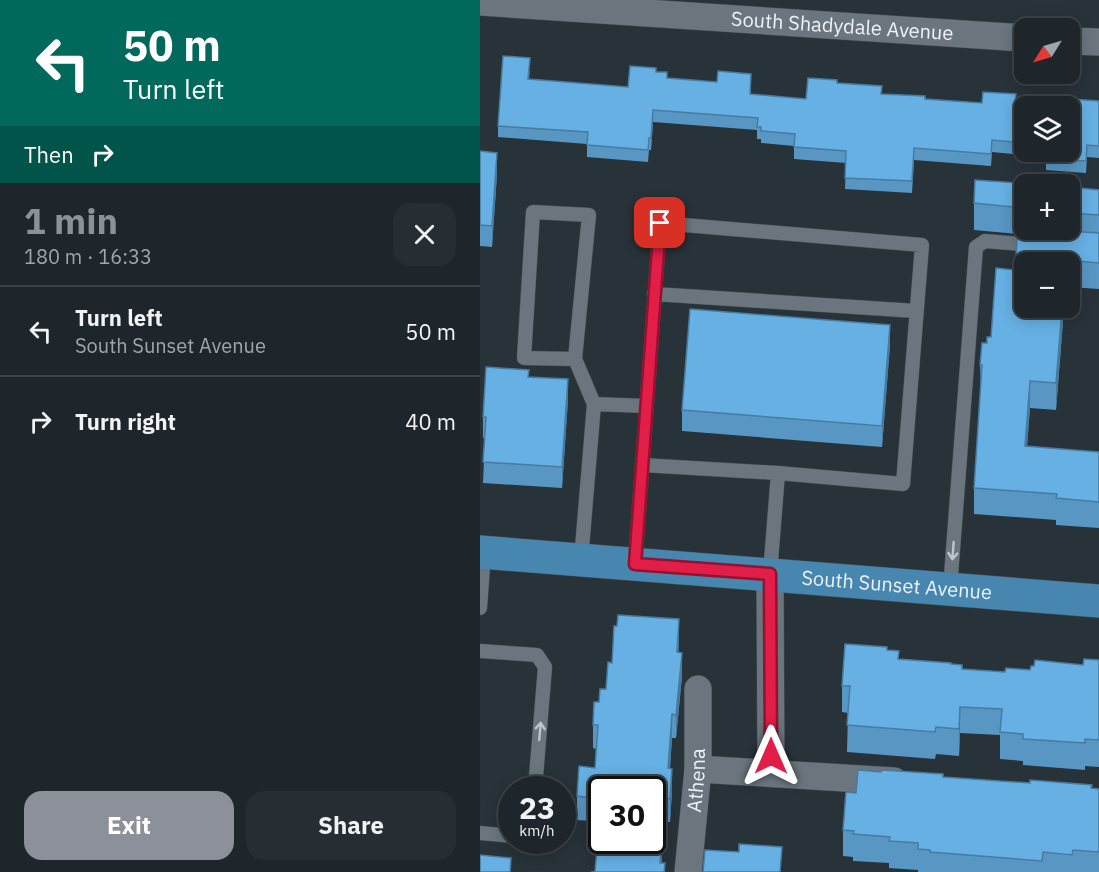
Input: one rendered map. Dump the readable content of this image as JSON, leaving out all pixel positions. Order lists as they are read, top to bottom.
{
  "streets": {
    "main road": ["South Sunset Avenue"],
    "street": ["South Shadydale Avenue", "Athena"]
  },
  "north": "bottom left",
  "page": {
    "turn": ["50 m", "Turn left"],
    "map_buttons": ["+", "−"],
    "then": "Then",
    "heading": ["1 min", "180 m · 16:33"],
    "list": [
      {
        "name": "Turn left",
        "note": "South Sunset Avenue",
        "value": "50 m"
      },
      {
        "name": "Turn right",
        "value": "40 m"
      }
    ],
    "speed": "23 km/h",
    "limit": "30",
    "buttons": ["Exit", "Share"]
  }
}
